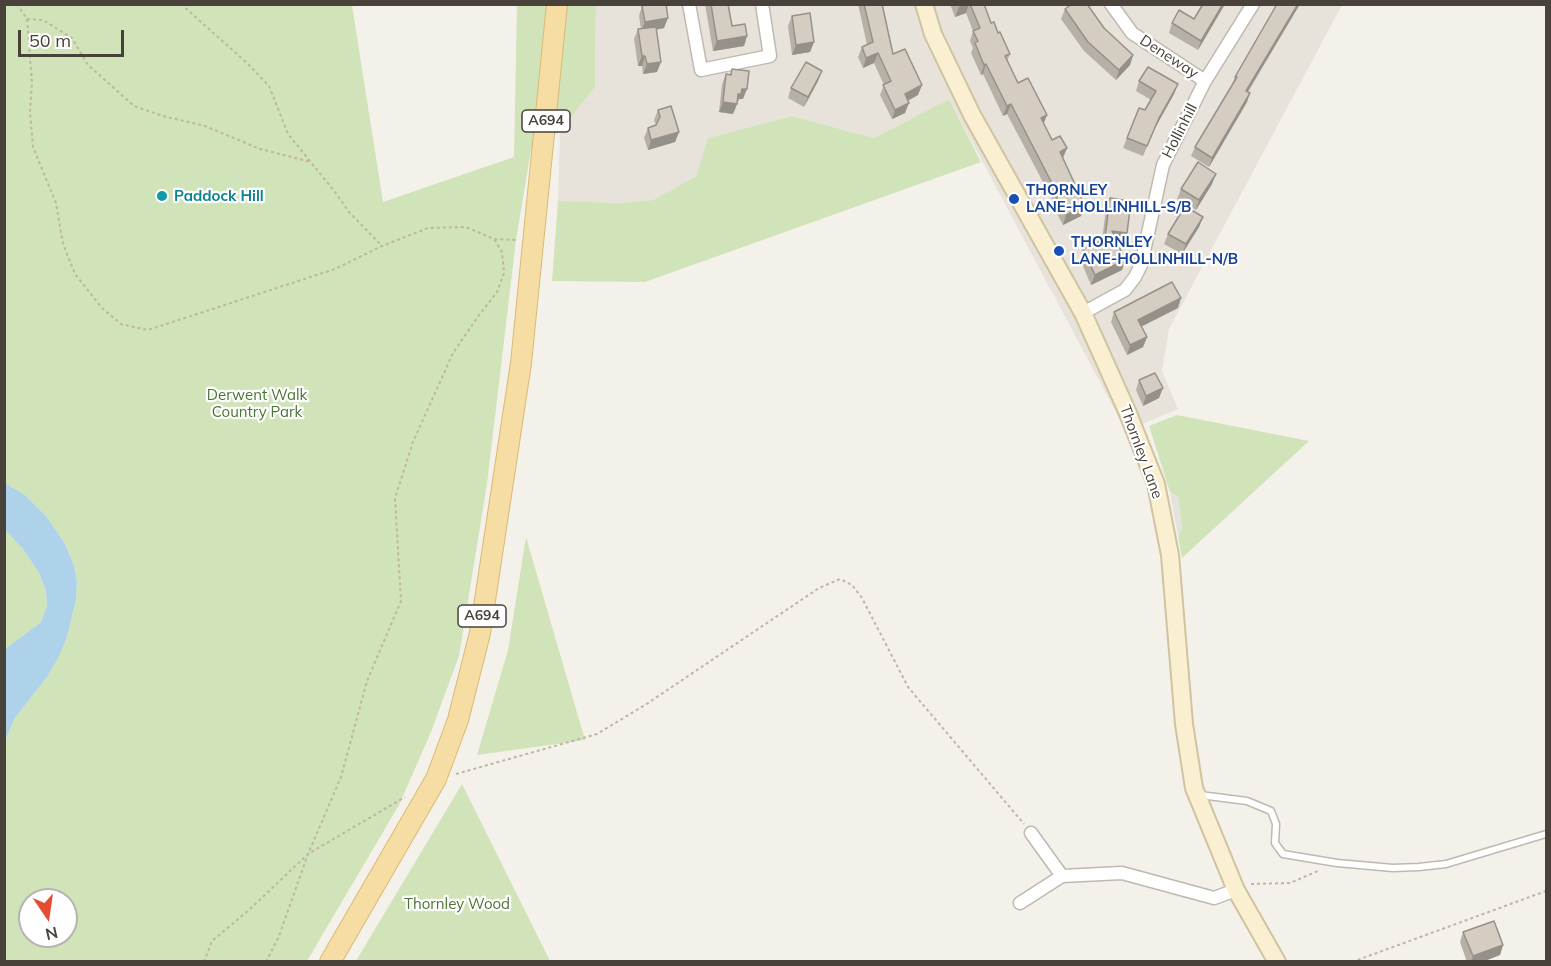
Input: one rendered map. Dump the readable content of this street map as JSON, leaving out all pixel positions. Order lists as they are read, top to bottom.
{
  "streets": {
    "main road": ["A694"],
    "street": ["Deneway", "Hollinhill", "Thornley Lane"]
  },
  "crossings": [
    ["Deneway", "Hollinhill"],
    ["Hollinhill", "Thornley Lane"]
  ],
  "parks": ["Derwent Walk Country Park", "Thornley Wood"],
  "places": ["Paddock Hill", "THORNLEY LANE-HOLLINHILL-S/B", "THORNLEY LANE-HOLLINHILL-N/B"],
  "scale_bar": "50 m",
  "north": "bottom"
}
